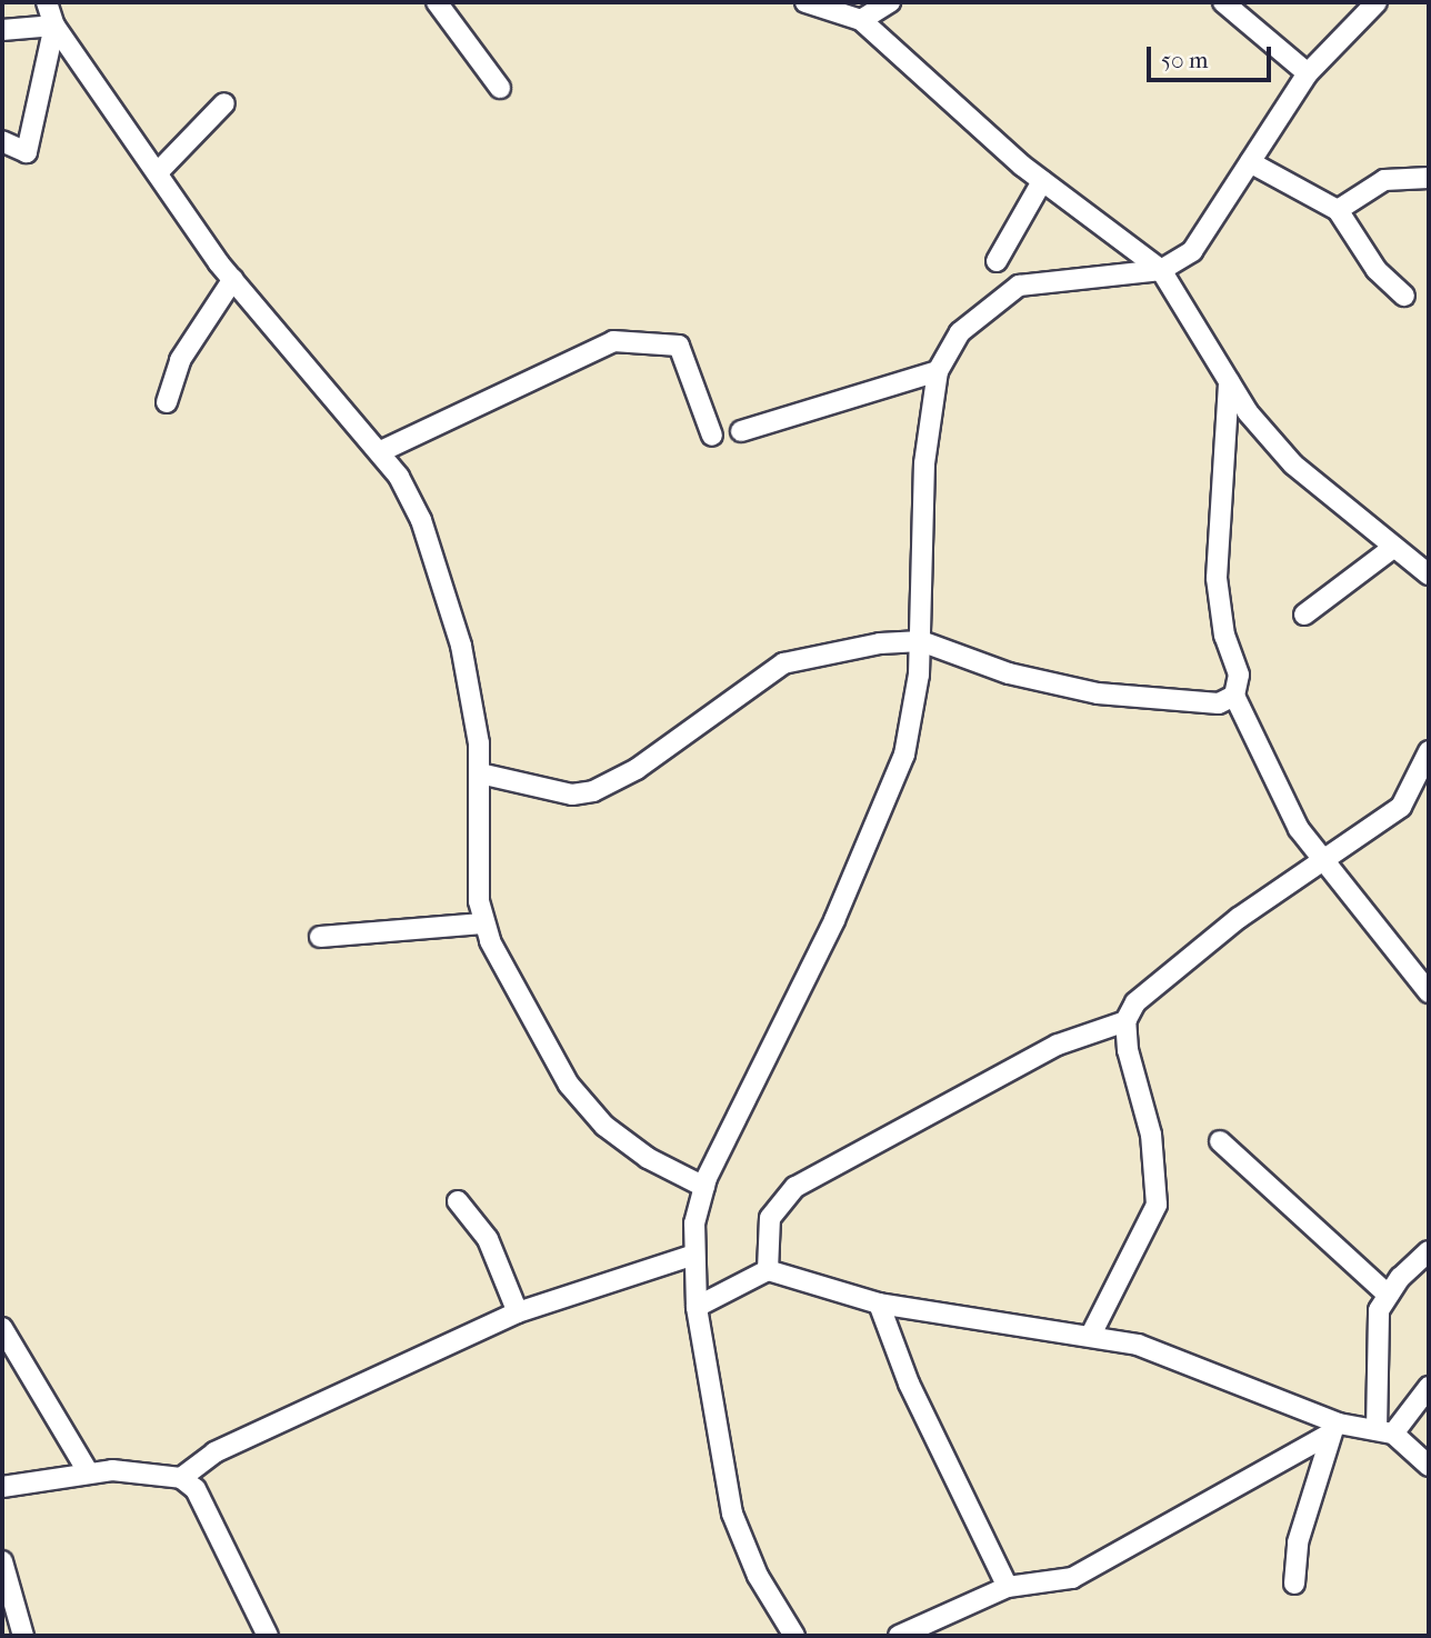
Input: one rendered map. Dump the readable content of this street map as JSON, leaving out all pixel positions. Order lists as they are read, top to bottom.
{
  "scale_bar": "50 m"
}
